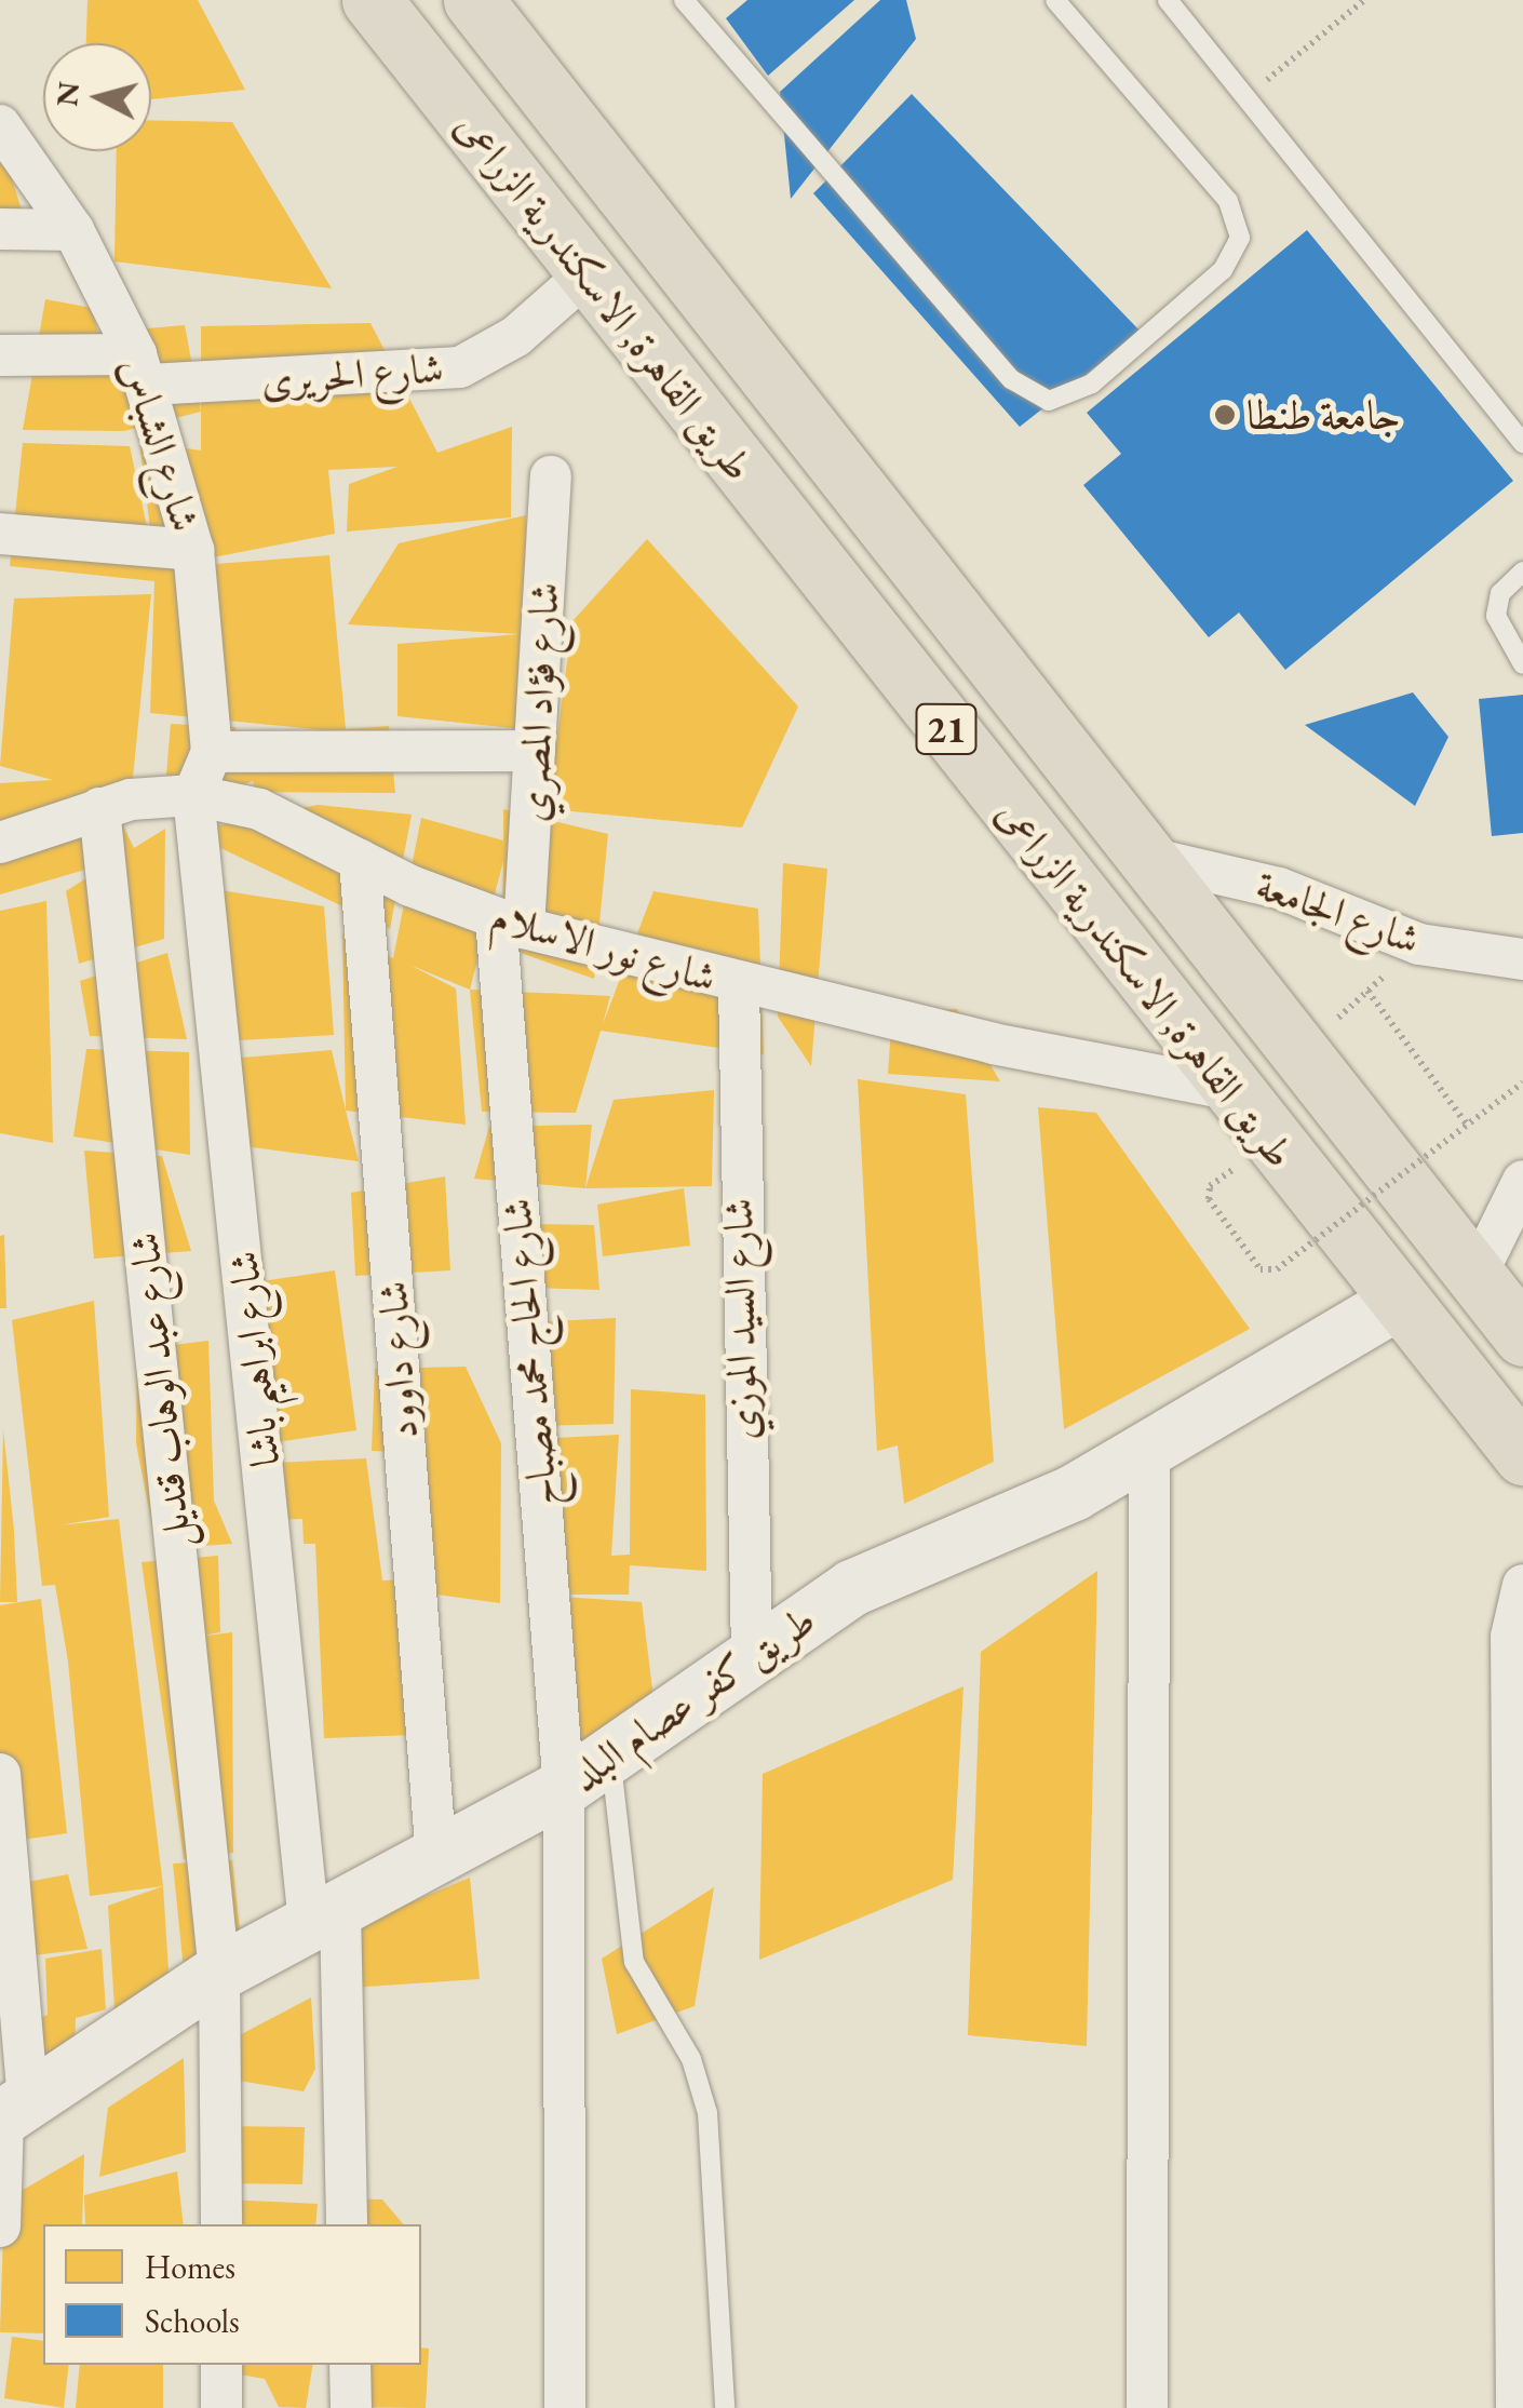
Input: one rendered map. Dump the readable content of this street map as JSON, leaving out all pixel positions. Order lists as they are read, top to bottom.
{
  "streets": {
    "highway": ["طريق القاهرة, الاسكندرية الزراعى", "21"],
    "street": [
      "شارع الحريرى",
      "شارع الشباس",
      "شارع فؤاد المصري",
      "شارع الجامعة",
      "شارع نور الاسلام",
      "شارع السيد الموزي",
      "شارع الحاج محمد مصباح",
      "شارع ابراهيم باشا",
      "شارع داوود",
      "شارع عبد الوهاب قنديل",
      "طريق كفر عصام البلد"
    ]
  },
  "crossings": [
    ["طريق القاهرة, الاسكندرية الزراعى", "شارع الحريرى"],
    ["طريق القاهرة, الاسكندرية الزراعى", "شارع الجامعة"],
    ["طريق القاهرة, الاسكندرية الزراعى", "شارع نور الاسلام"],
    ["طريق القاهرة, الاسكندرية الزراعى", "طريق كفر عصام البلد"],
    ["شارع الحريرى", "شارع الشباس"],
    ["شارع الشباس", "شارع نور الاسلام"],
    ["شارع الشباس", "شارع ابراهيم باشا"],
    ["شارع فؤاد المصري", "شارع نور الاسلام"],
    ["شارع فؤاد المصري", "شارع الحاج محمد مصباح"],
    ["شارع نور الاسلام", "شارع السيد الموزي"],
    ["شارع نور الاسلام", "شارع الحاج محمد مصباح"],
    ["شارع نور الاسلام", "شارع ابراهيم باشا"],
    ["شارع نور الاسلام", "شارع داوود"],
    ["شارع نور الاسلام", "شارع عبد الوهاب قنديل"],
    ["شارع السيد الموزي", "طريق كفر عصام البلد"],
    ["شارع الحاج محمد مصباح", "طريق كفر عصام البلد"],
    ["شارع ابراهيم باشا", "طريق كفر عصام البلد"],
    ["شارع داوود", "طريق كفر عصام البلد"],
    ["شارع عبد الوهاب قنديل", "طريق كفر عصام البلد"]
  ],
  "places": ["جامعة طنطا"],
  "legend": ["Homes", "Schools"],
  "north": "left"
}
